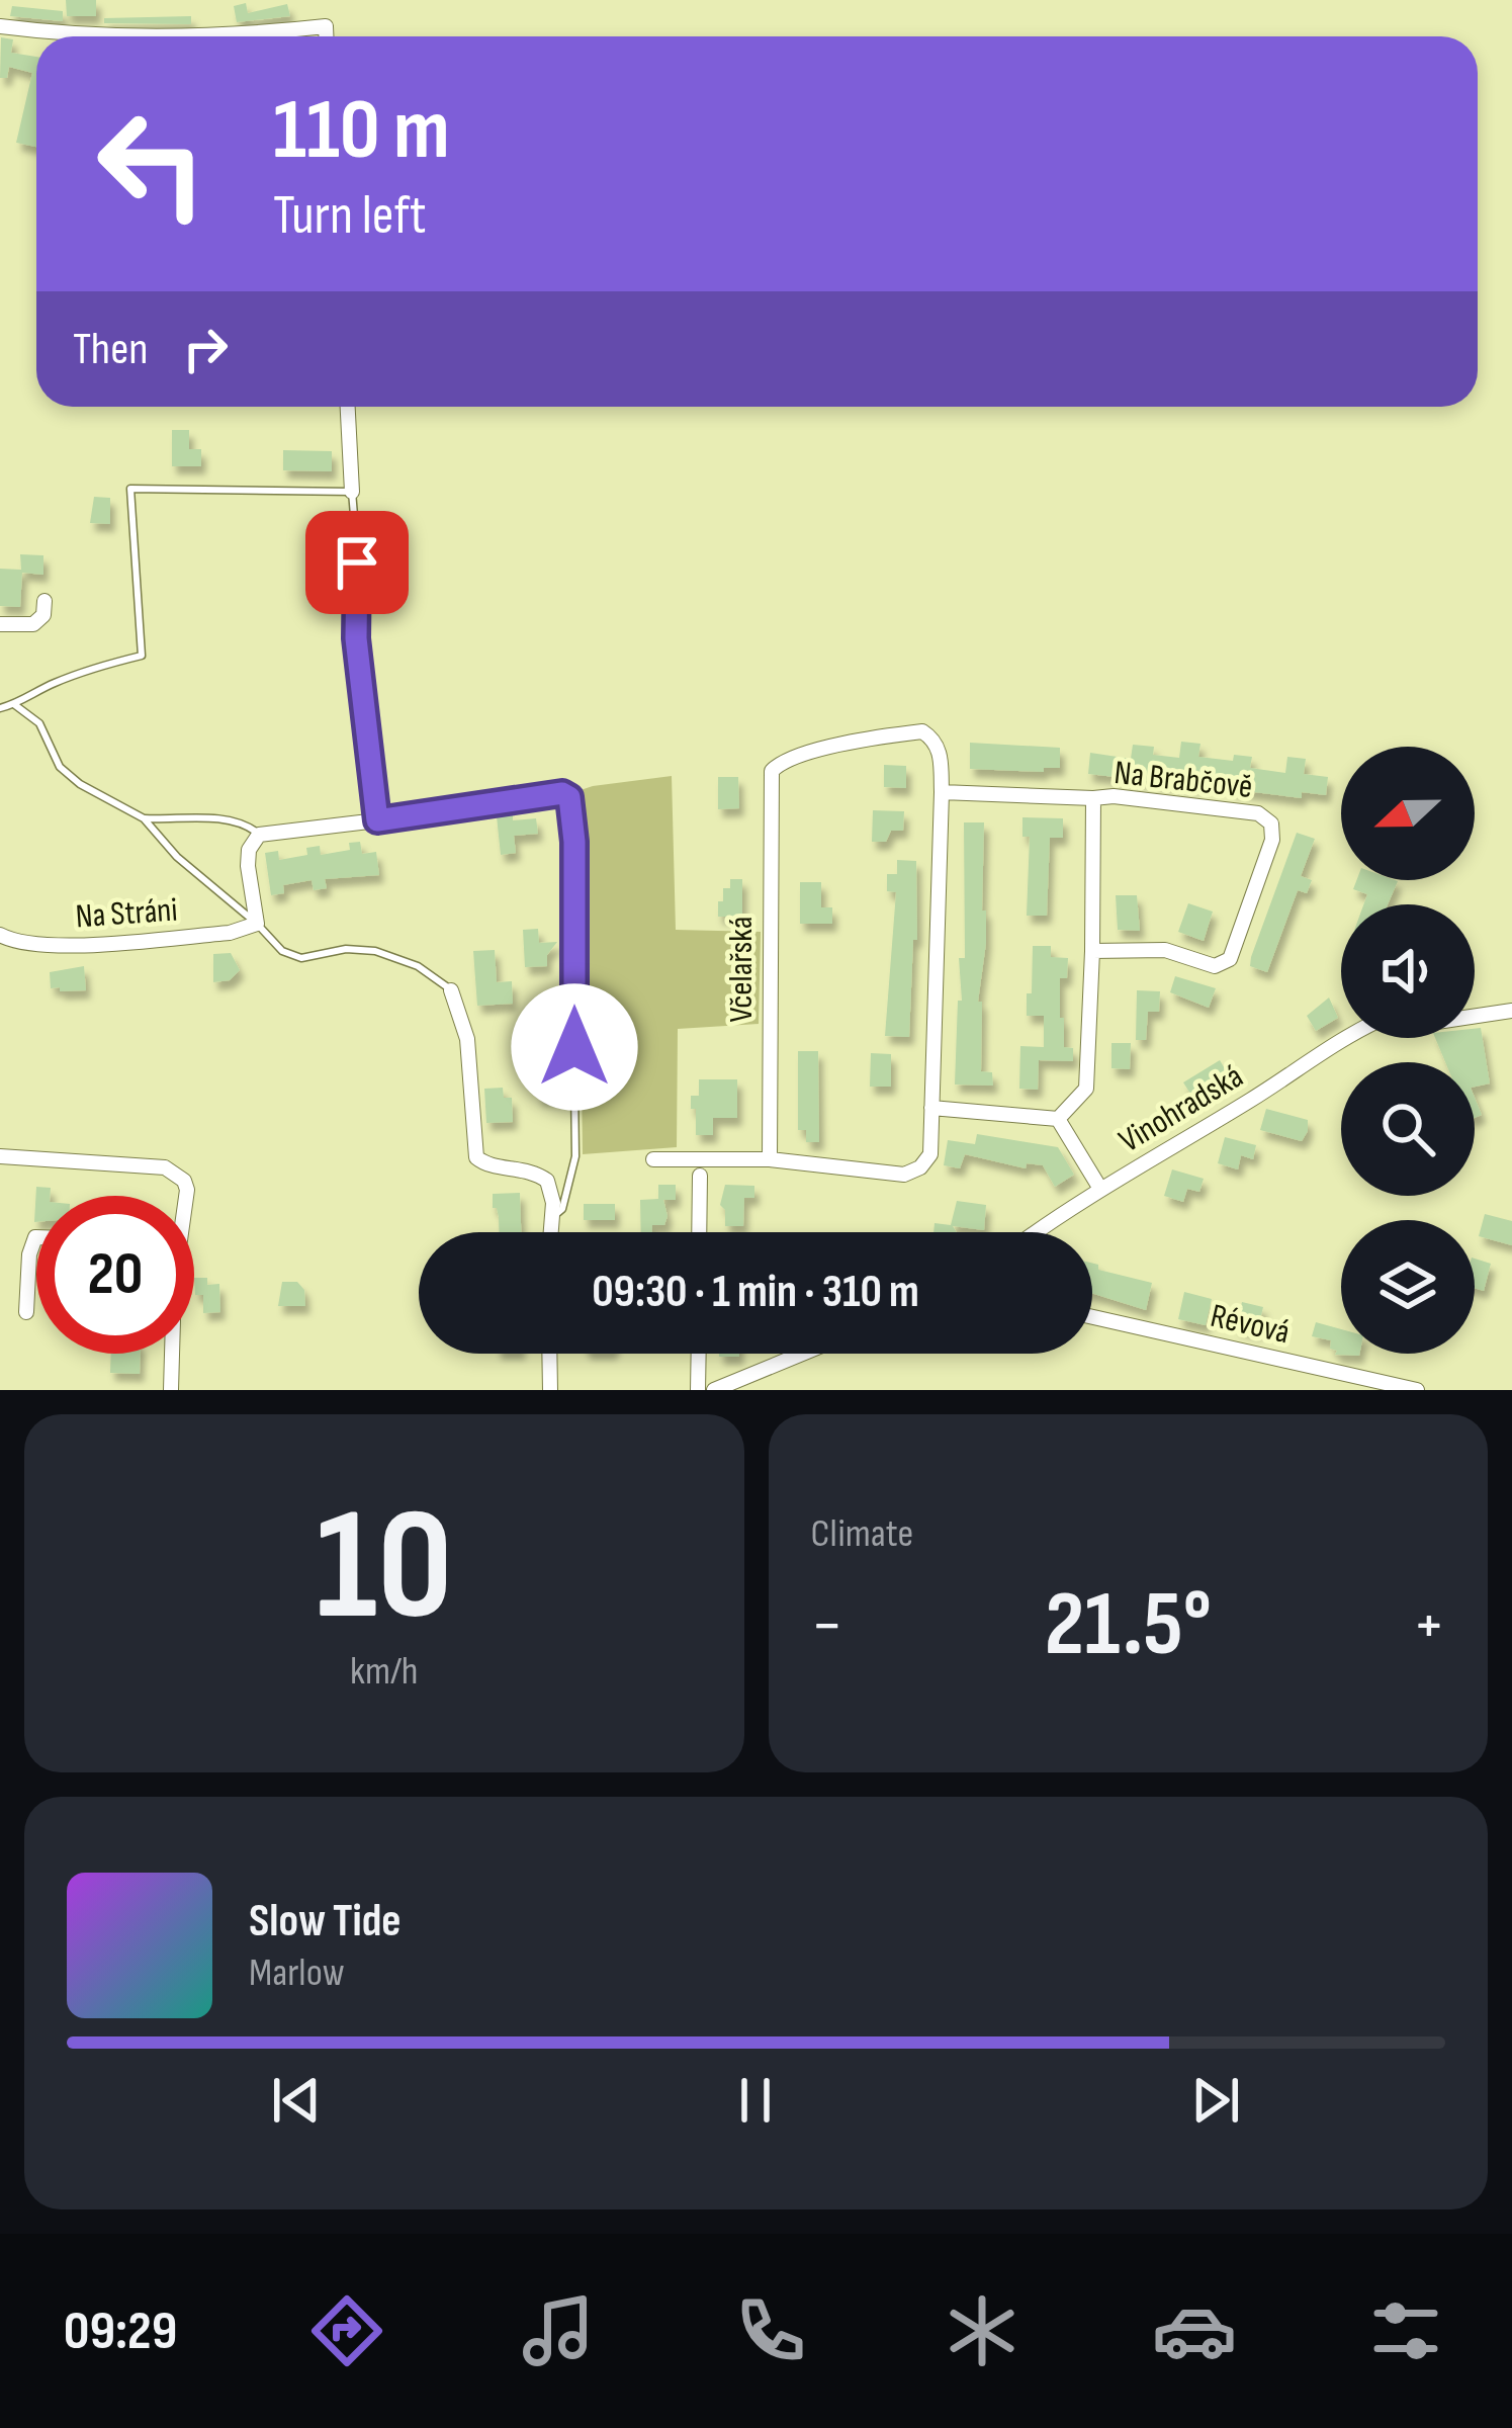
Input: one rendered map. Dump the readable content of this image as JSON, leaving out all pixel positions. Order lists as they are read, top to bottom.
{
  "streets": {
    "street": [
      "Na Brabčově",
      "Na Stráni",
      "Včelařská",
      "Vinohradská",
      "Révová"
    ]
  },
  "crossings": [
    ["Na Brabčově", "Včelařská"]
  ],
  "north": "left",
  "page": {
    "turn": ["110 m", "Turn left"],
    "then": "Then",
    "limit": "20",
    "trip": "09:30 · 1 min · 310 m",
    "tile": [
      ["10", "km/h"],
      "Climate"
    ],
    "heat": ["−", "21.5°", "+"],
    "song": ["Slow Tide", "Marlow"],
    "tabs": "09:29"
  }
}
